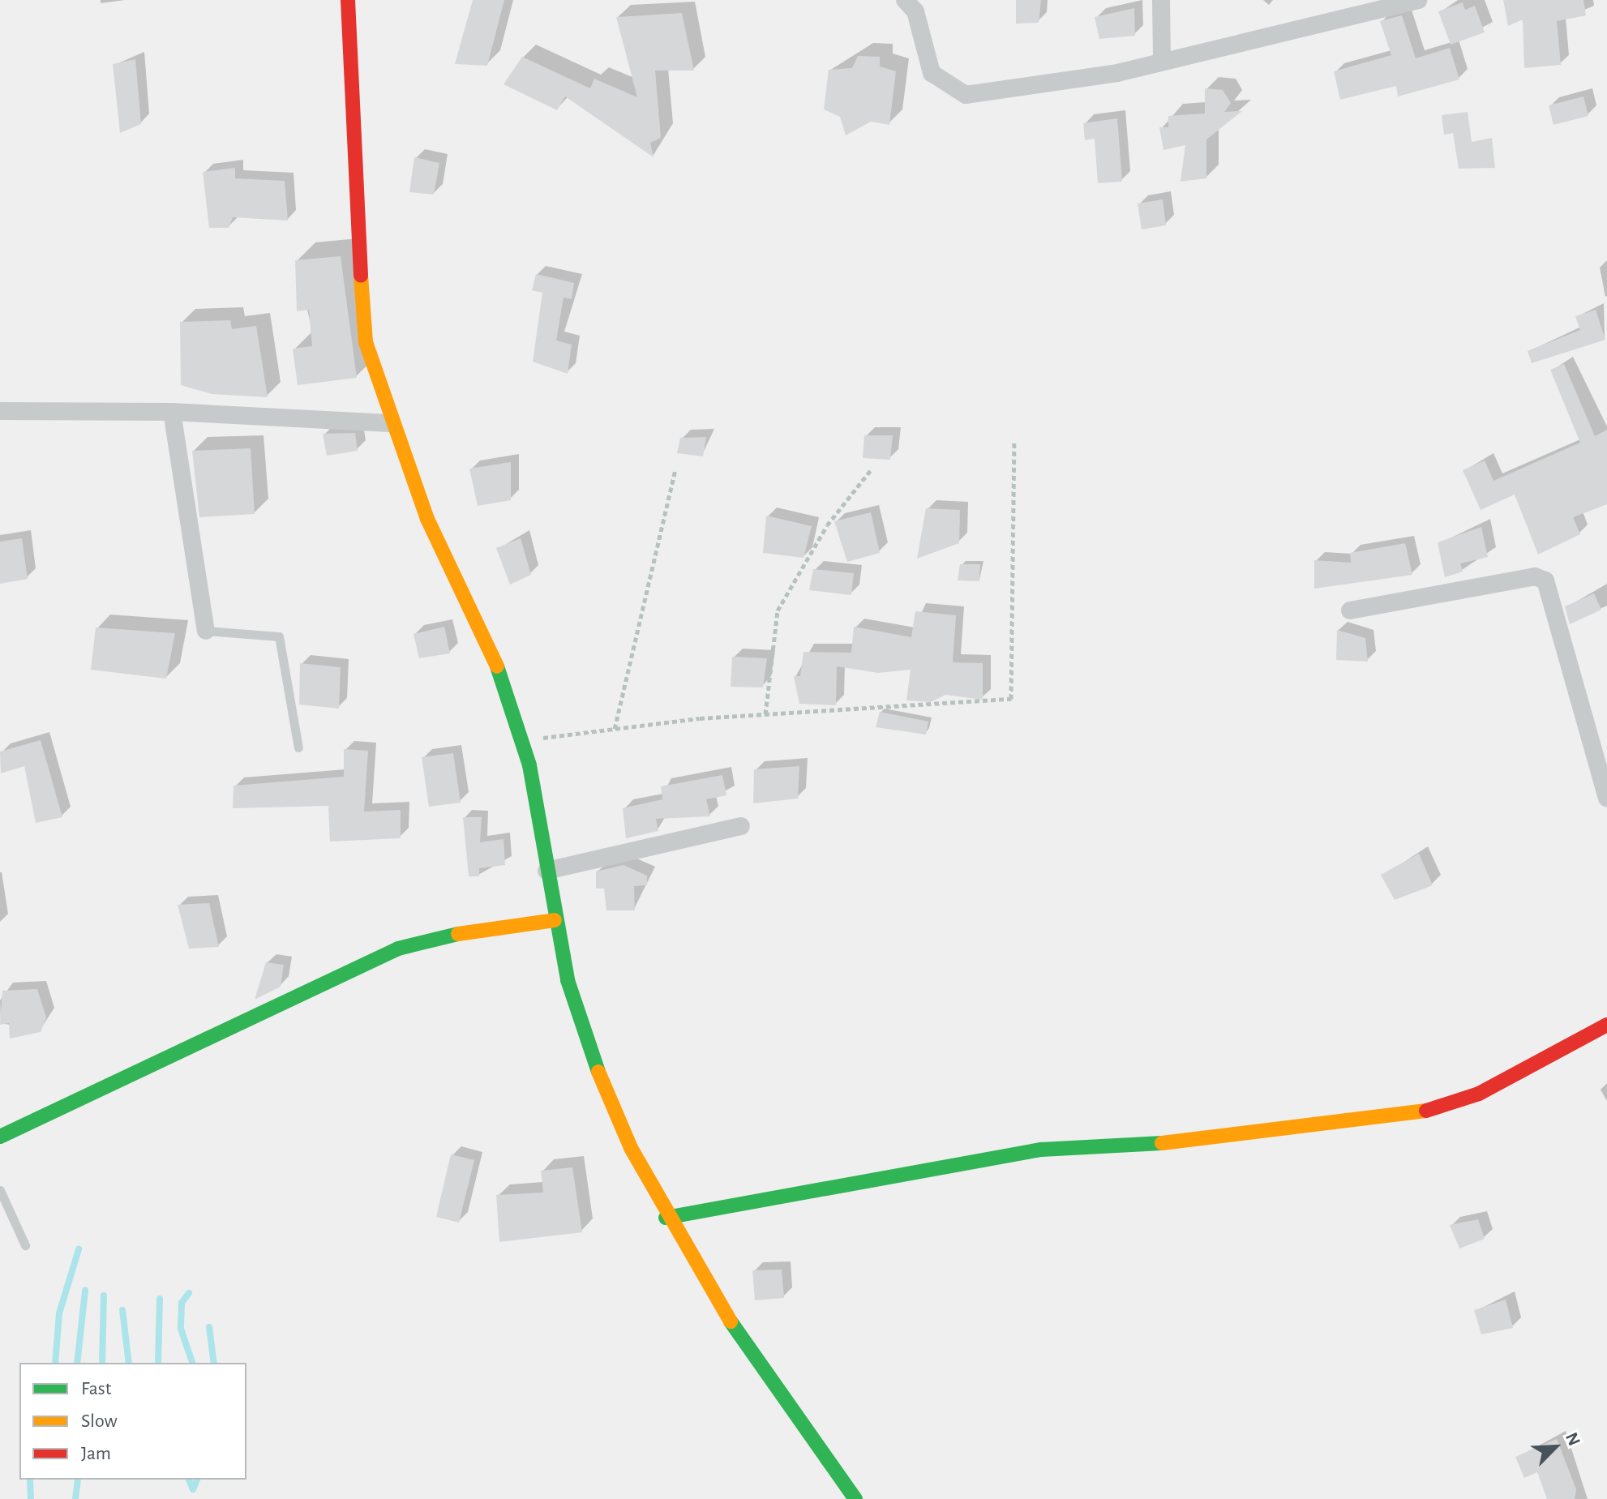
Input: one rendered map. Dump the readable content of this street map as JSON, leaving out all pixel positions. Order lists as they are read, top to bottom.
{
  "legend": ["Fast", "Slow", "Jam"],
  "north": "top right"
}
